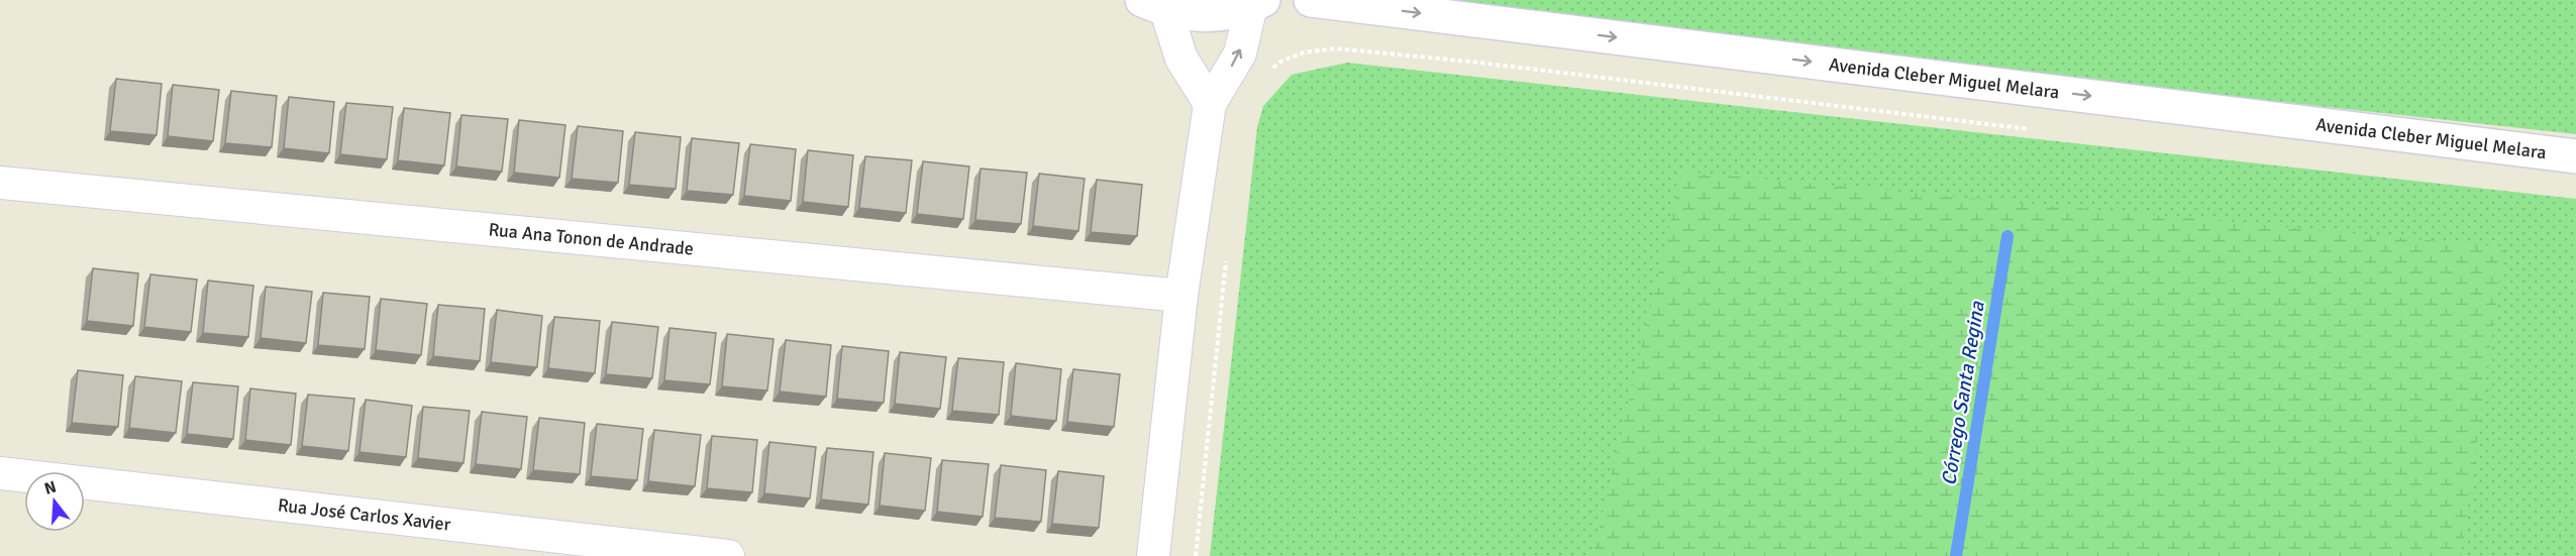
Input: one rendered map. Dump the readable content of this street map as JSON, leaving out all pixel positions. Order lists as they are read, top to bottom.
{
  "streets": {
    "street": ["Avenida Cleber Miguel Melara", "Rua Ana Tonon de Andrade", "Rua José Carlos Xavier"]
  },
  "one_way": ["Avenida Cleber Miguel Melara"],
  "water": ["Córrego Santa Regina"],
  "north": "top"
}
